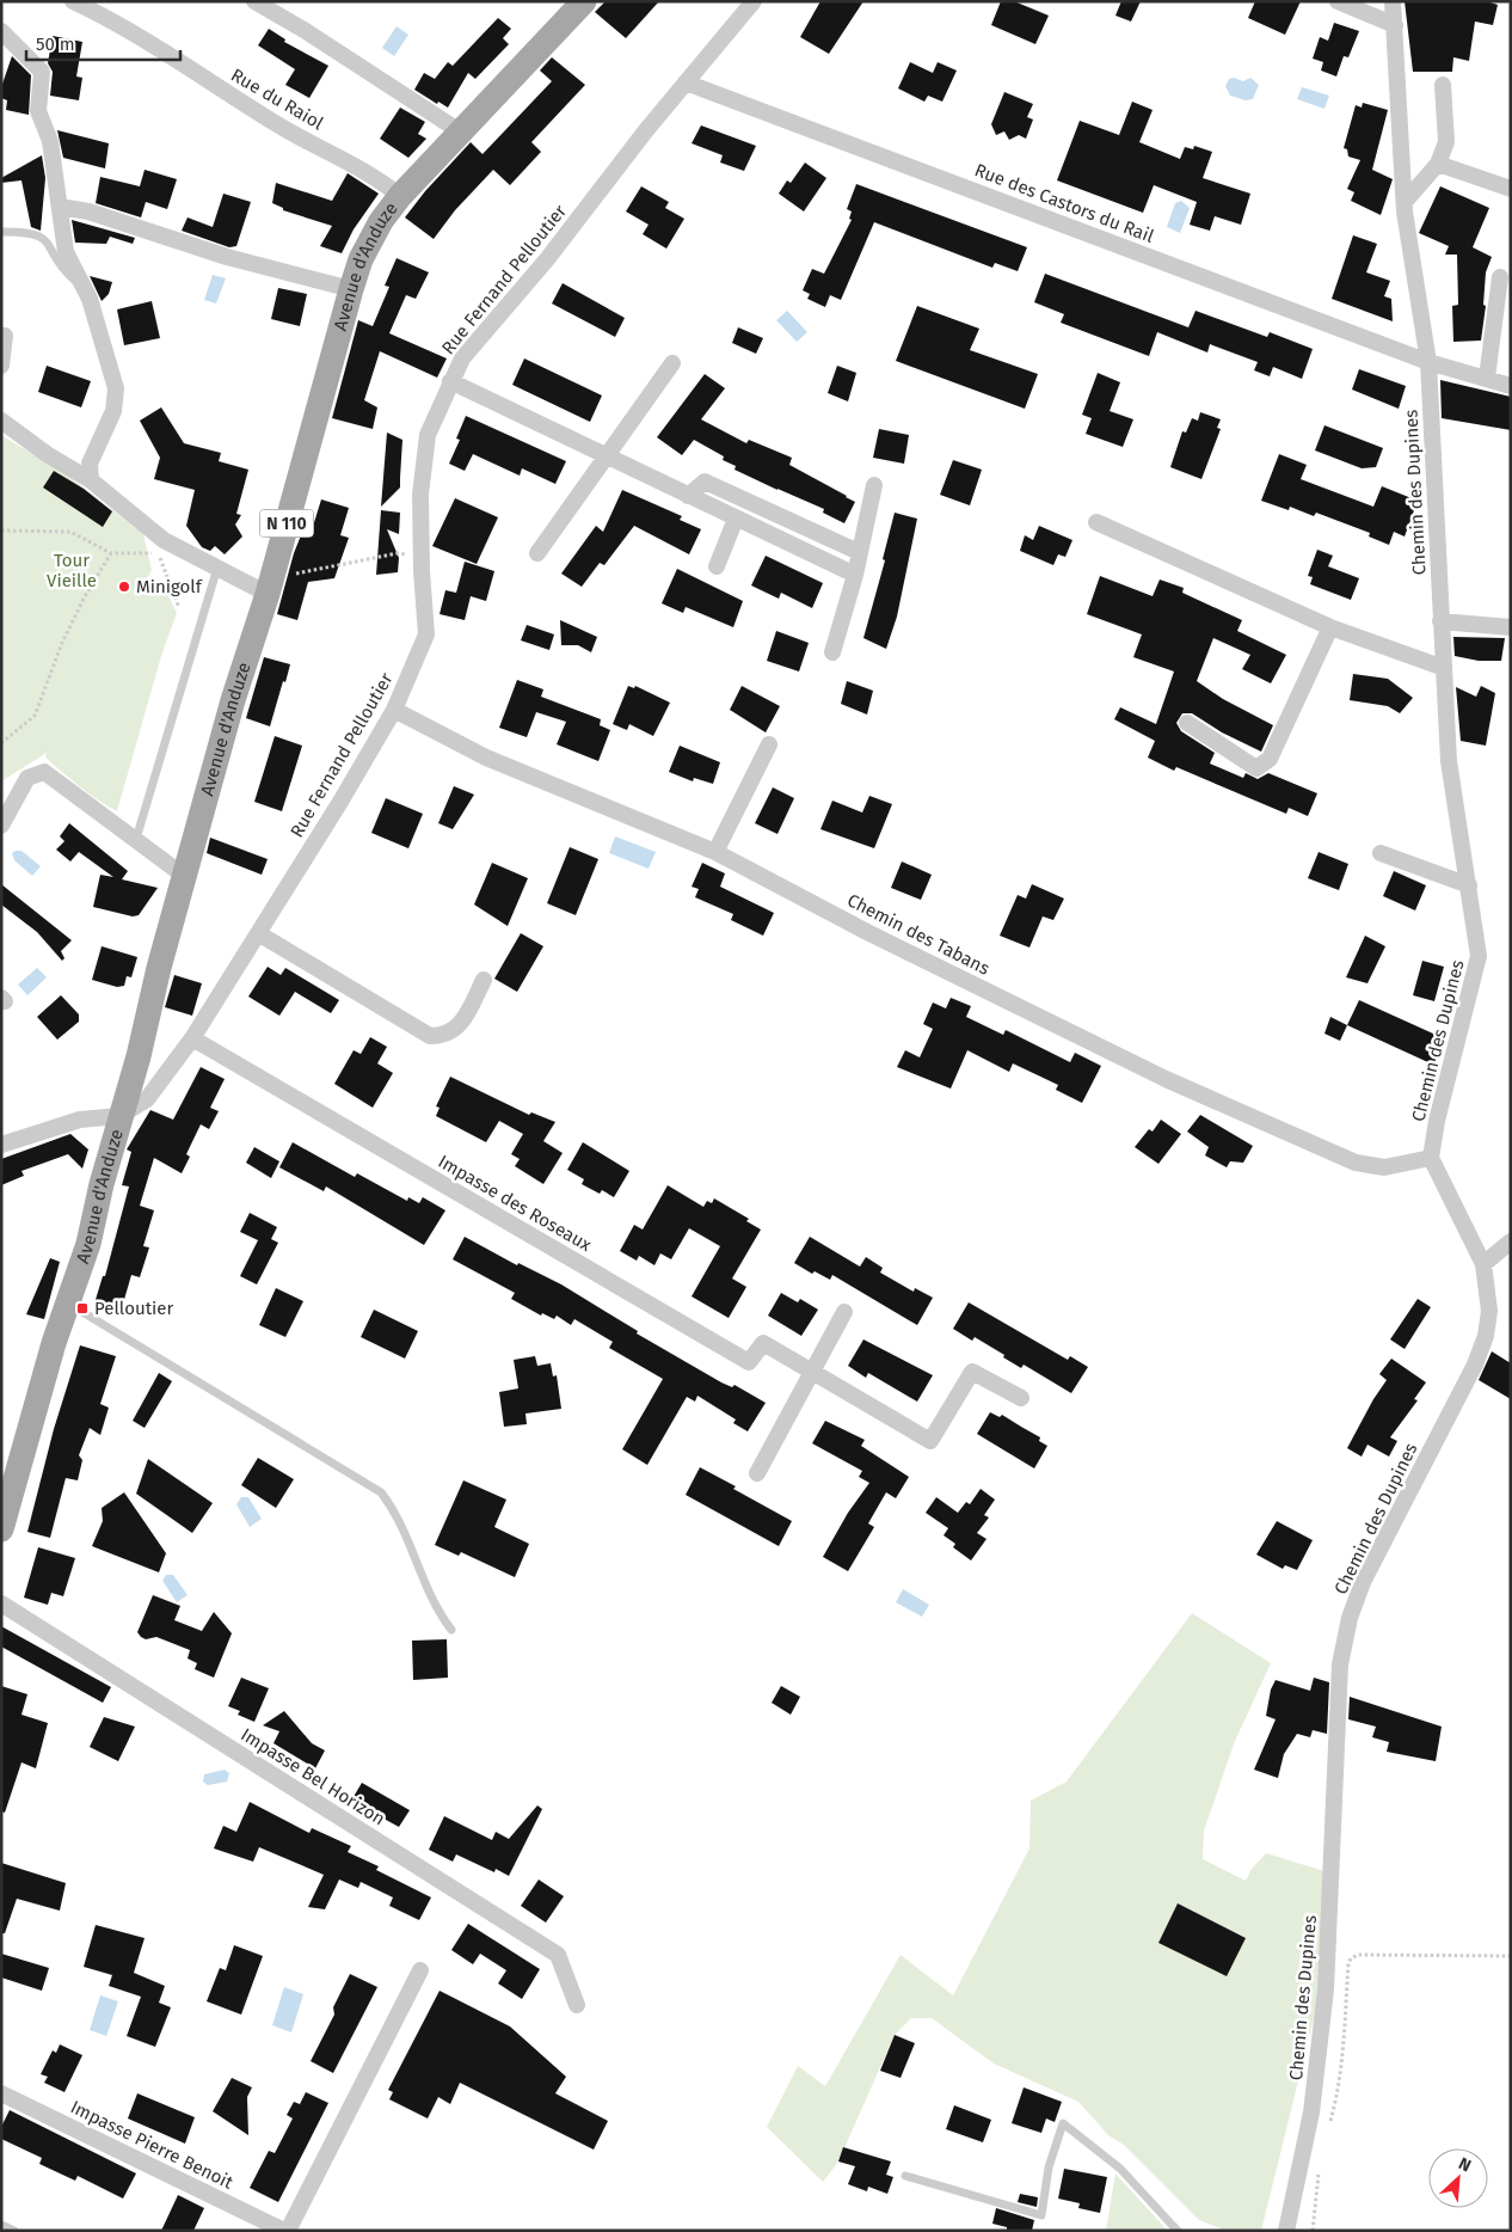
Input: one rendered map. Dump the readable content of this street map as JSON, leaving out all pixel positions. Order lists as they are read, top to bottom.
{
  "streets": {
    "main road": ["Avenue d'Anduze", "N 110"],
    "street": [
      "Rue du Raiol",
      "Rue des Castors du Rail",
      "Rue Fernand Pelloutier",
      "Chemin des Dupines",
      "Chemin des Tabans",
      "Impasse des Roseaux",
      "Impasse Bel Horizon",
      "Impasse Pierre Benoit"
    ]
  },
  "crossings": [
    ["Rue du Raiol", "Avenue d'Anduze"],
    ["Rue des Castors du Rail", "Rue Fernand Pelloutier"],
    ["Rue des Castors du Rail", "Chemin des Dupines"],
    ["Avenue d'Anduze", "Rue Fernand Pelloutier"],
    ["Rue Fernand Pelloutier", "Chemin des Tabans"],
    ["Rue Fernand Pelloutier", "Impasse des Roseaux"],
    ["Chemin des Dupines", "Chemin des Tabans"]
  ],
  "parks": ["Tour Vieille"],
  "places": {
    "other": ["Minigolf"],
    "transit": ["Pelloutier"]
  },
  "scale_bar": "50 m",
  "north": "top right"
}
